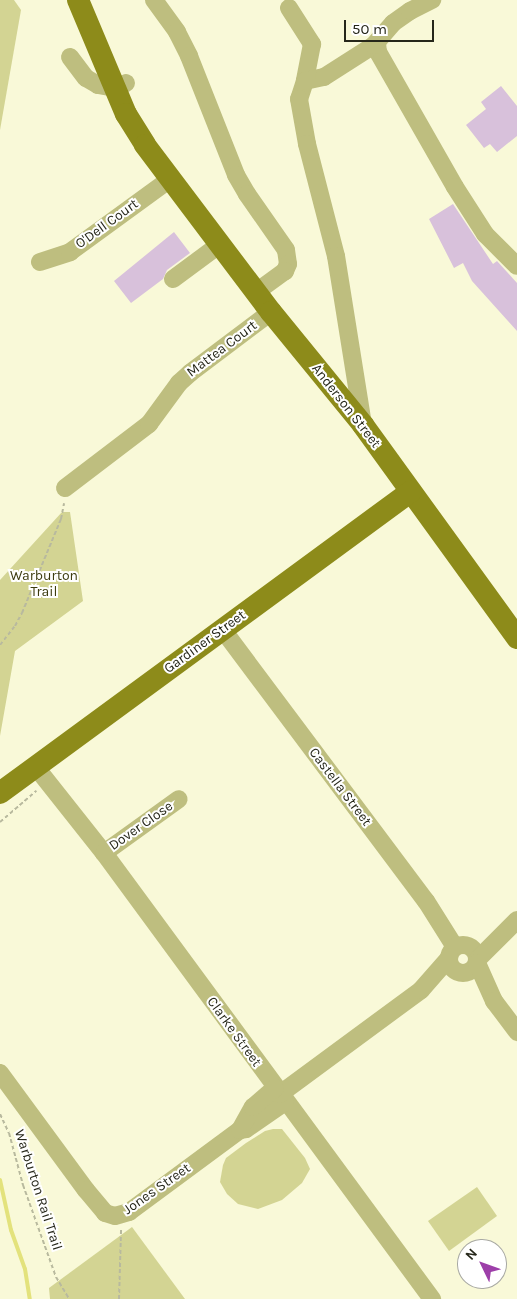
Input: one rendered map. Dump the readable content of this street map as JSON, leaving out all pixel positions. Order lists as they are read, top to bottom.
{
  "streets": {
    "main road": ["Anderson Street", "Gardiner Street"],
    "street": [
      "O'Dell Court",
      "Mattea Court",
      "Castella Street",
      "Dover Close",
      "Clarke Street",
      "Jones Street"
    ],
    "path": ["Warburton Rail Trail"]
  },
  "crossings": [
    ["O'Dell Court", "Anderson Street"],
    ["Mattea Court", "Anderson Street"],
    ["Anderson Street", "Gardiner Street"],
    ["Gardiner Street", "Castella Street"],
    ["Gardiner Street", "Clarke Street"],
    ["Castella Street", "Jones Street"],
    ["Dover Close", "Clarke Street"],
    ["Clarke Street", "Jones Street"]
  ],
  "parks": ["Warburton Trail"],
  "scale_bar": "50 m",
  "north": "top left"
}
